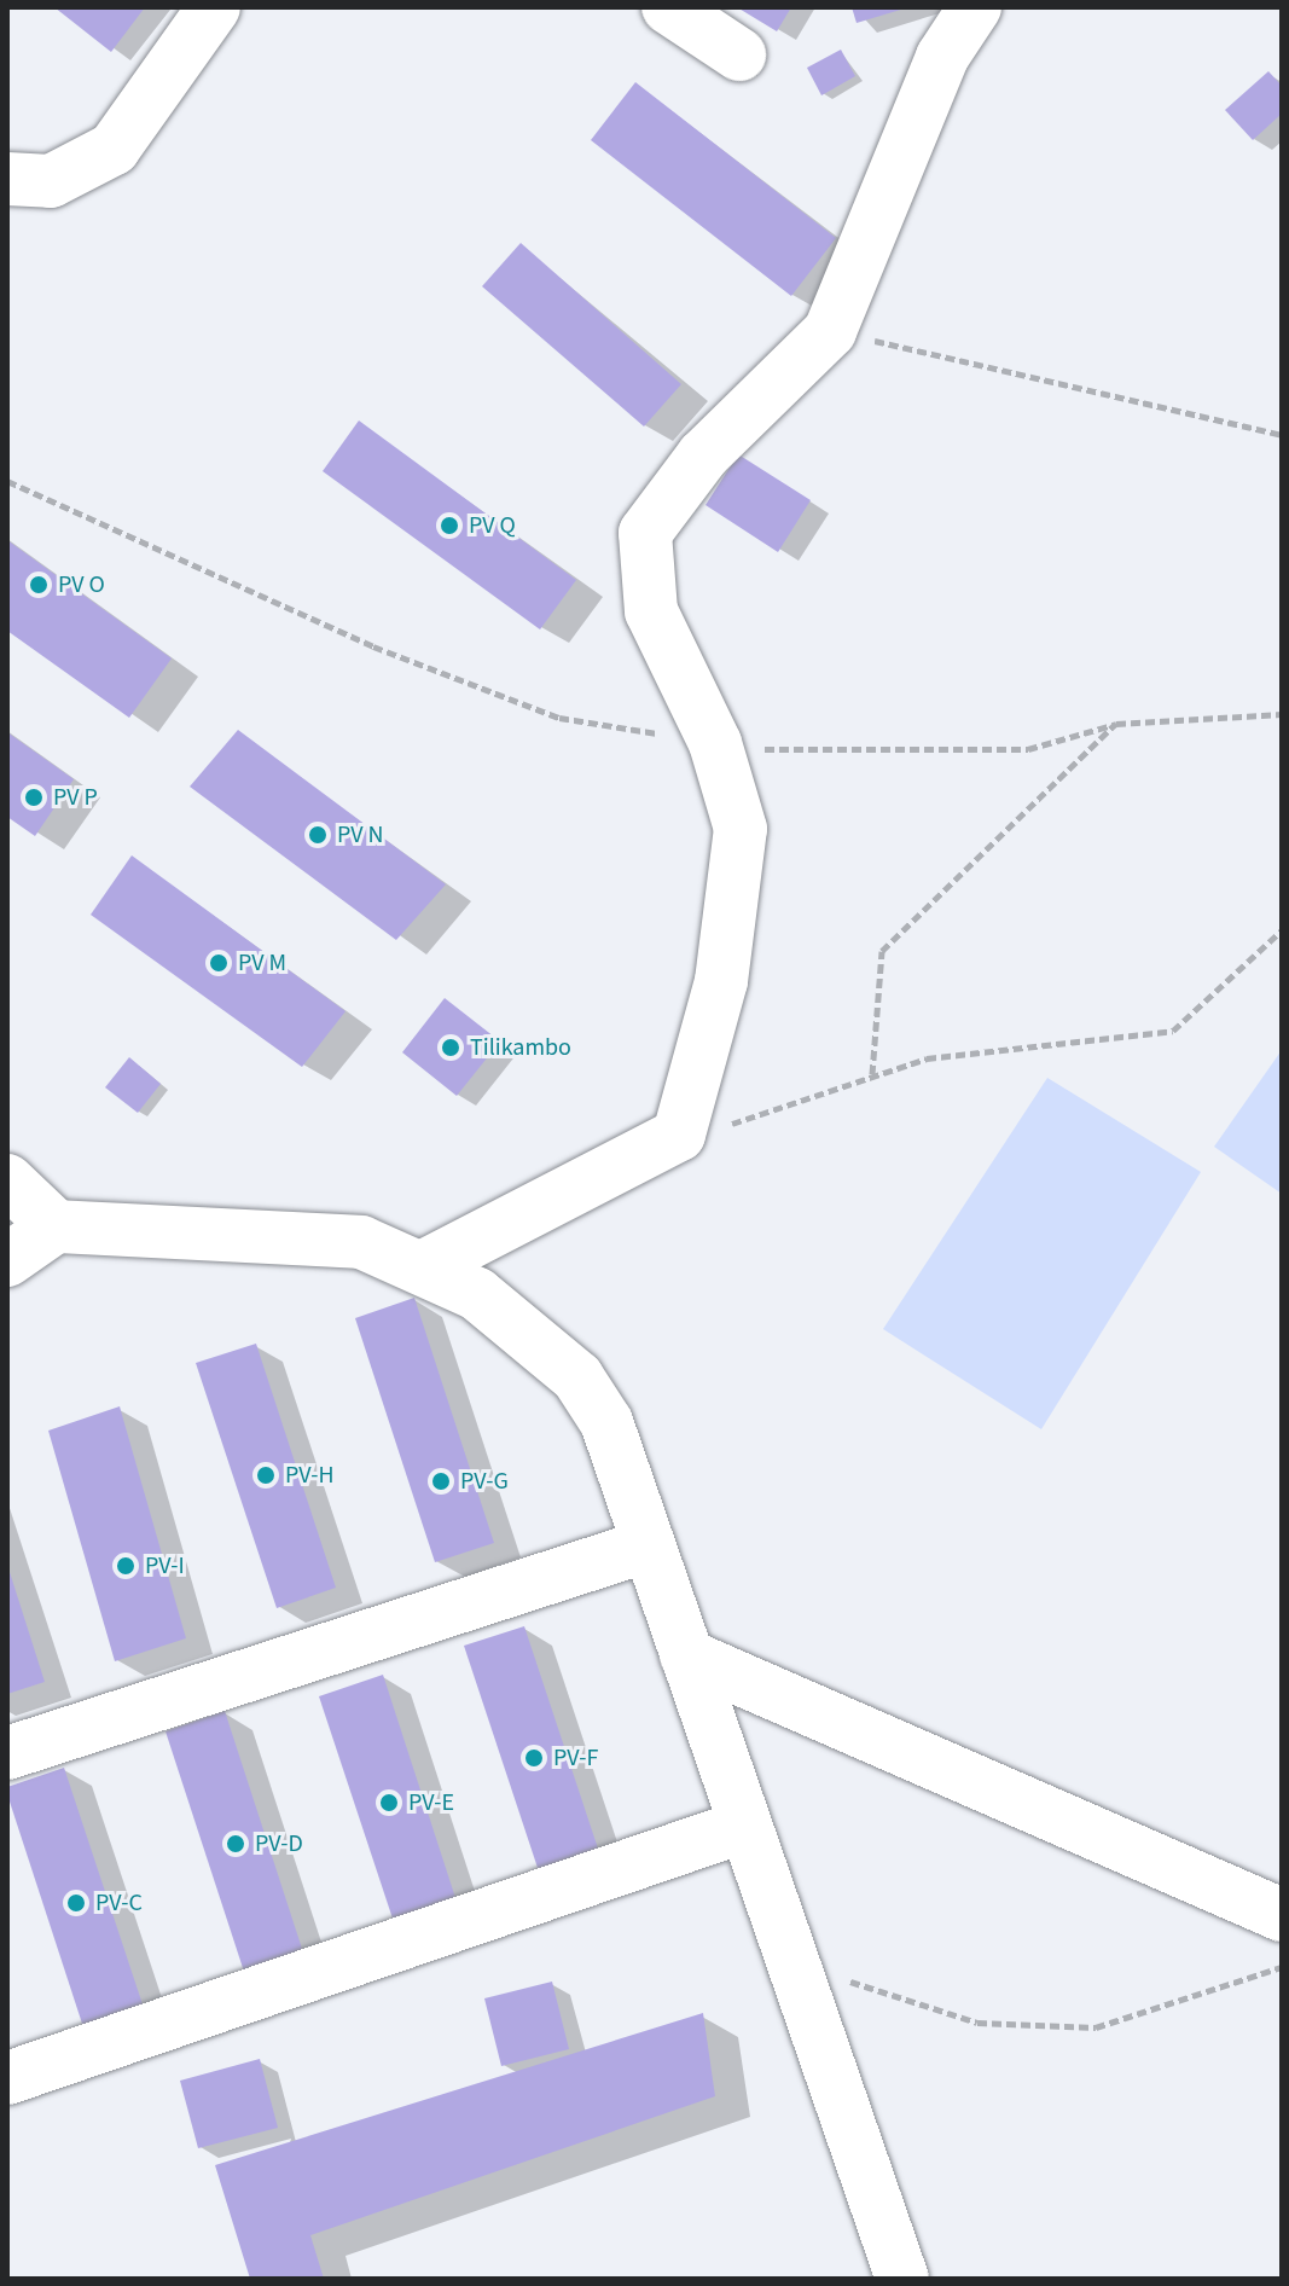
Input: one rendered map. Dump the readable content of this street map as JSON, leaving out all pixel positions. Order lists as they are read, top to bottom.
{
  "places": [
    "PV Q",
    "PV O",
    "PV P",
    "PV N",
    "PV M",
    "Tilikambo",
    "PV-H",
    "PV-G",
    "PV-I",
    "PV-F",
    "PV-E",
    "PV-D",
    "PV-C"
  ]
}
